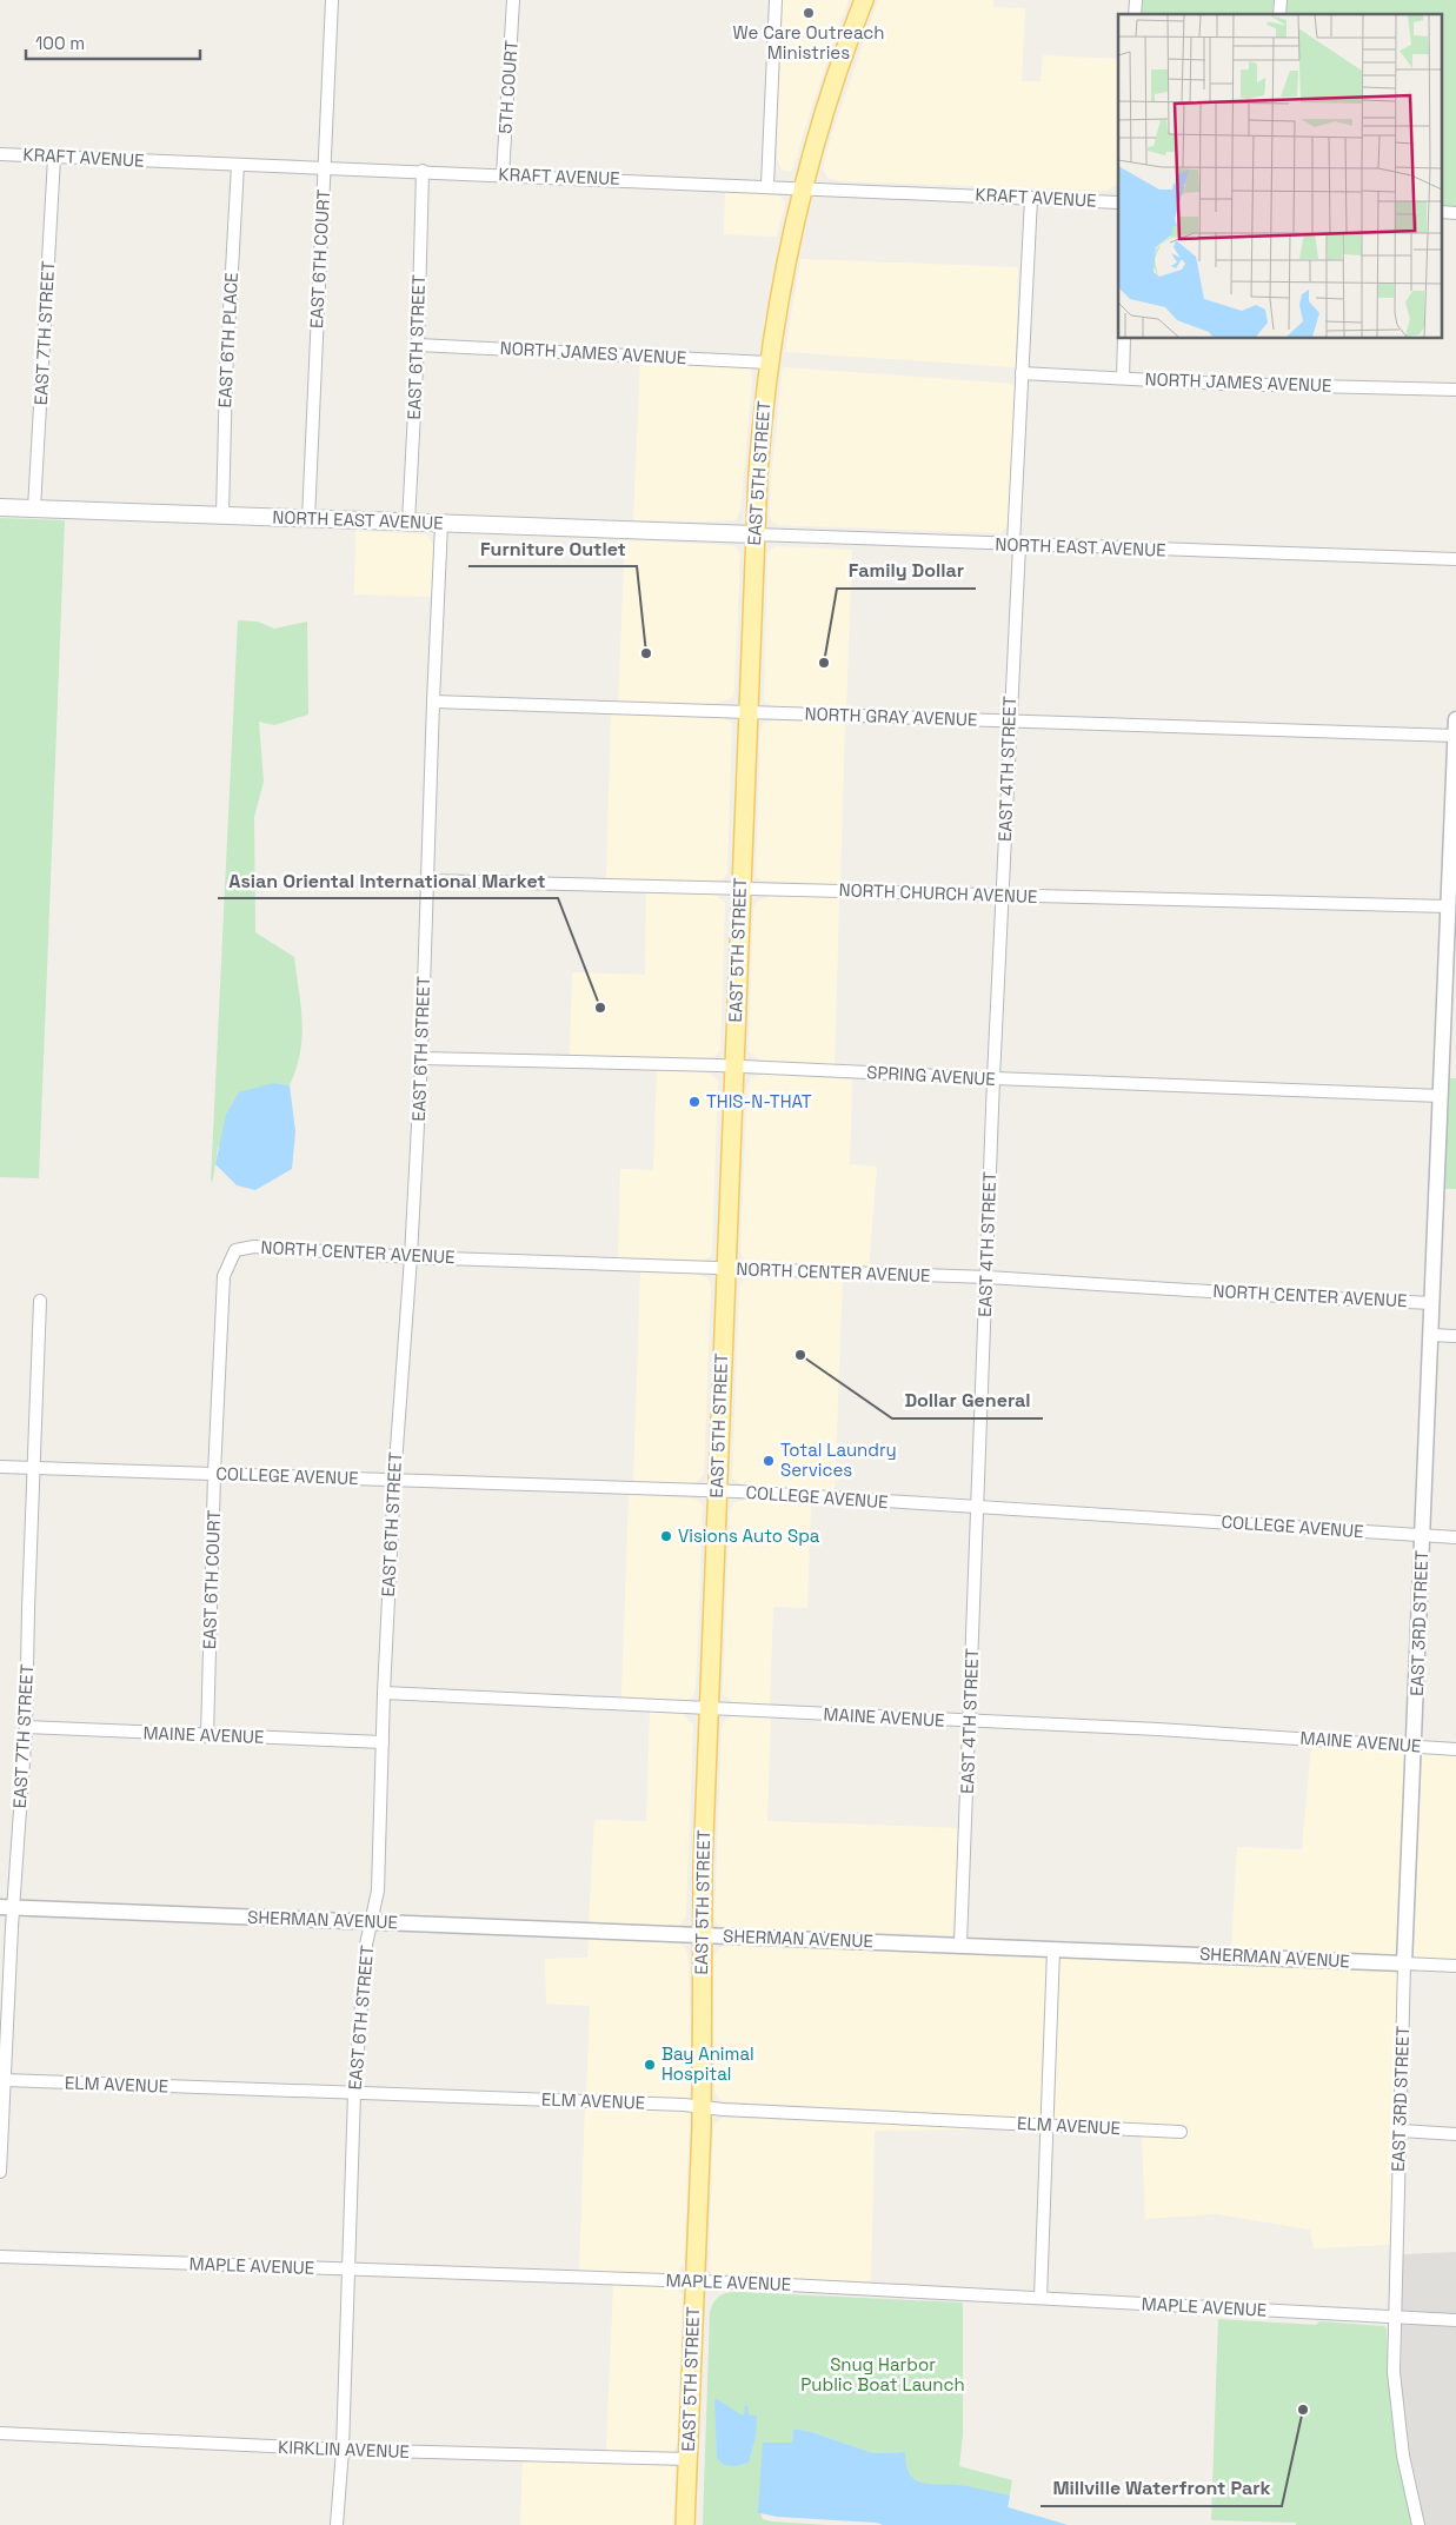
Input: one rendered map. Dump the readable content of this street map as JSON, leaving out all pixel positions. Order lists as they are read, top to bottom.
{
  "streets": {
    "main road": ["EAST 5TH STREET", "NORTH EAST AVENUE"],
    "street": [
      "5TH COURT",
      "KRAFT AVENUE",
      "EAST 6TH COURT",
      "EAST 7TH STREET",
      "EAST 6TH PLACE",
      "EAST 6TH STREET",
      "NORTH JAMES AVENUE",
      "NORTH GRAY AVENUE",
      "EAST 4TH STREET",
      "NORTH CHURCH AVENUE",
      "SPRING AVENUE",
      "NORTH CENTER AVENUE",
      "COLLEGE AVENUE",
      "EAST 3RD STREET",
      "MAINE AVENUE",
      "SHERMAN AVENUE",
      "ELM AVENUE",
      "MAPLE AVENUE",
      "KIRKLIN AVENUE"
    ]
  },
  "crossings": [
    ["5TH COURT", "KRAFT AVENUE"],
    ["KRAFT AVENUE", "EAST 6TH COURT"],
    ["KRAFT AVENUE", "EAST 7TH STREET"],
    ["KRAFT AVENUE", "EAST 6TH PLACE"],
    ["KRAFT AVENUE", "EAST 6TH STREET"],
    ["KRAFT AVENUE", "EAST 5TH STREET"],
    ["KRAFT AVENUE", "EAST 4TH STREET"],
    ["EAST 6TH COURT", "NORTH EAST AVENUE"],
    ["EAST 6TH COURT", "NORTH CENTER AVENUE"],
    ["EAST 6TH COURT", "COLLEGE AVENUE"],
    ["EAST 6TH COURT", "MAINE AVENUE"],
    ["EAST 7TH STREET", "NORTH EAST AVENUE"],
    ["EAST 7TH STREET", "COLLEGE AVENUE"],
    ["EAST 7TH STREET", "MAINE AVENUE"],
    ["EAST 7TH STREET", "SHERMAN AVENUE"],
    ["EAST 7TH STREET", "ELM AVENUE"],
    ["EAST 6TH PLACE", "NORTH EAST AVENUE"],
    ["EAST 6TH STREET", "NORTH JAMES AVENUE"],
    ["EAST 6TH STREET", "NORTH EAST AVENUE"],
    ["EAST 6TH STREET", "NORTH GRAY AVENUE"],
    ["EAST 6TH STREET", "NORTH CHURCH AVENUE"],
    ["EAST 6TH STREET", "SPRING AVENUE"],
    ["EAST 6TH STREET", "NORTH CENTER AVENUE"],
    ["EAST 6TH STREET", "COLLEGE AVENUE"],
    ["EAST 6TH STREET", "MAINE AVENUE"],
    ["EAST 6TH STREET", "SHERMAN AVENUE"],
    ["EAST 6TH STREET", "ELM AVENUE"],
    ["EAST 6TH STREET", "MAPLE AVENUE"],
    ["EAST 6TH STREET", "KIRKLIN AVENUE"],
    ["NORTH JAMES AVENUE", "EAST 5TH STREET"],
    ["NORTH JAMES AVENUE", "EAST 4TH STREET"],
    ["EAST 5TH STREET", "NORTH EAST AVENUE"],
    ["EAST 5TH STREET", "NORTH GRAY AVENUE"],
    ["EAST 5TH STREET", "NORTH CHURCH AVENUE"],
    ["EAST 5TH STREET", "SPRING AVENUE"],
    ["EAST 5TH STREET", "NORTH CENTER AVENUE"],
    ["EAST 5TH STREET", "COLLEGE AVENUE"],
    ["EAST 5TH STREET", "MAINE AVENUE"],
    ["EAST 5TH STREET", "SHERMAN AVENUE"],
    ["EAST 5TH STREET", "ELM AVENUE"],
    ["EAST 5TH STREET", "MAPLE AVENUE"],
    ["EAST 5TH STREET", "KIRKLIN AVENUE"],
    ["NORTH EAST AVENUE", "EAST 4TH STREET"],
    ["NORTH GRAY AVENUE", "EAST 4TH STREET"],
    ["NORTH GRAY AVENUE", "EAST 3RD STREET"],
    ["EAST 4TH STREET", "NORTH CHURCH AVENUE"],
    ["EAST 4TH STREET", "SPRING AVENUE"],
    ["EAST 4TH STREET", "NORTH CENTER AVENUE"],
    ["EAST 4TH STREET", "COLLEGE AVENUE"],
    ["EAST 4TH STREET", "MAINE AVENUE"],
    ["EAST 4TH STREET", "SHERMAN AVENUE"],
    ["NORTH CHURCH AVENUE", "EAST 3RD STREET"],
    ["SPRING AVENUE", "EAST 3RD STREET"],
    ["NORTH CENTER AVENUE", "EAST 3RD STREET"],
    ["COLLEGE AVENUE", "EAST 3RD STREET"],
    ["EAST 3RD STREET", "MAINE AVENUE"],
    ["EAST 3RD STREET", "SHERMAN AVENUE"],
    ["EAST 3RD STREET", "MAPLE AVENUE"]
  ],
  "parks": ["Snug Harbor Public Boat Launch"],
  "places": [
    "We Care Outreach Ministries",
    "Furniture Outlet",
    "Family Dollar",
    "Asian Oriental International Market",
    "THIS-N-THAT",
    "Dollar General",
    "Total Laundry Services",
    "Visions Auto Spa",
    "Bay Animal Hospital",
    "Millville Waterfront Park"
  ],
  "scale_bar": "100 m"
}
